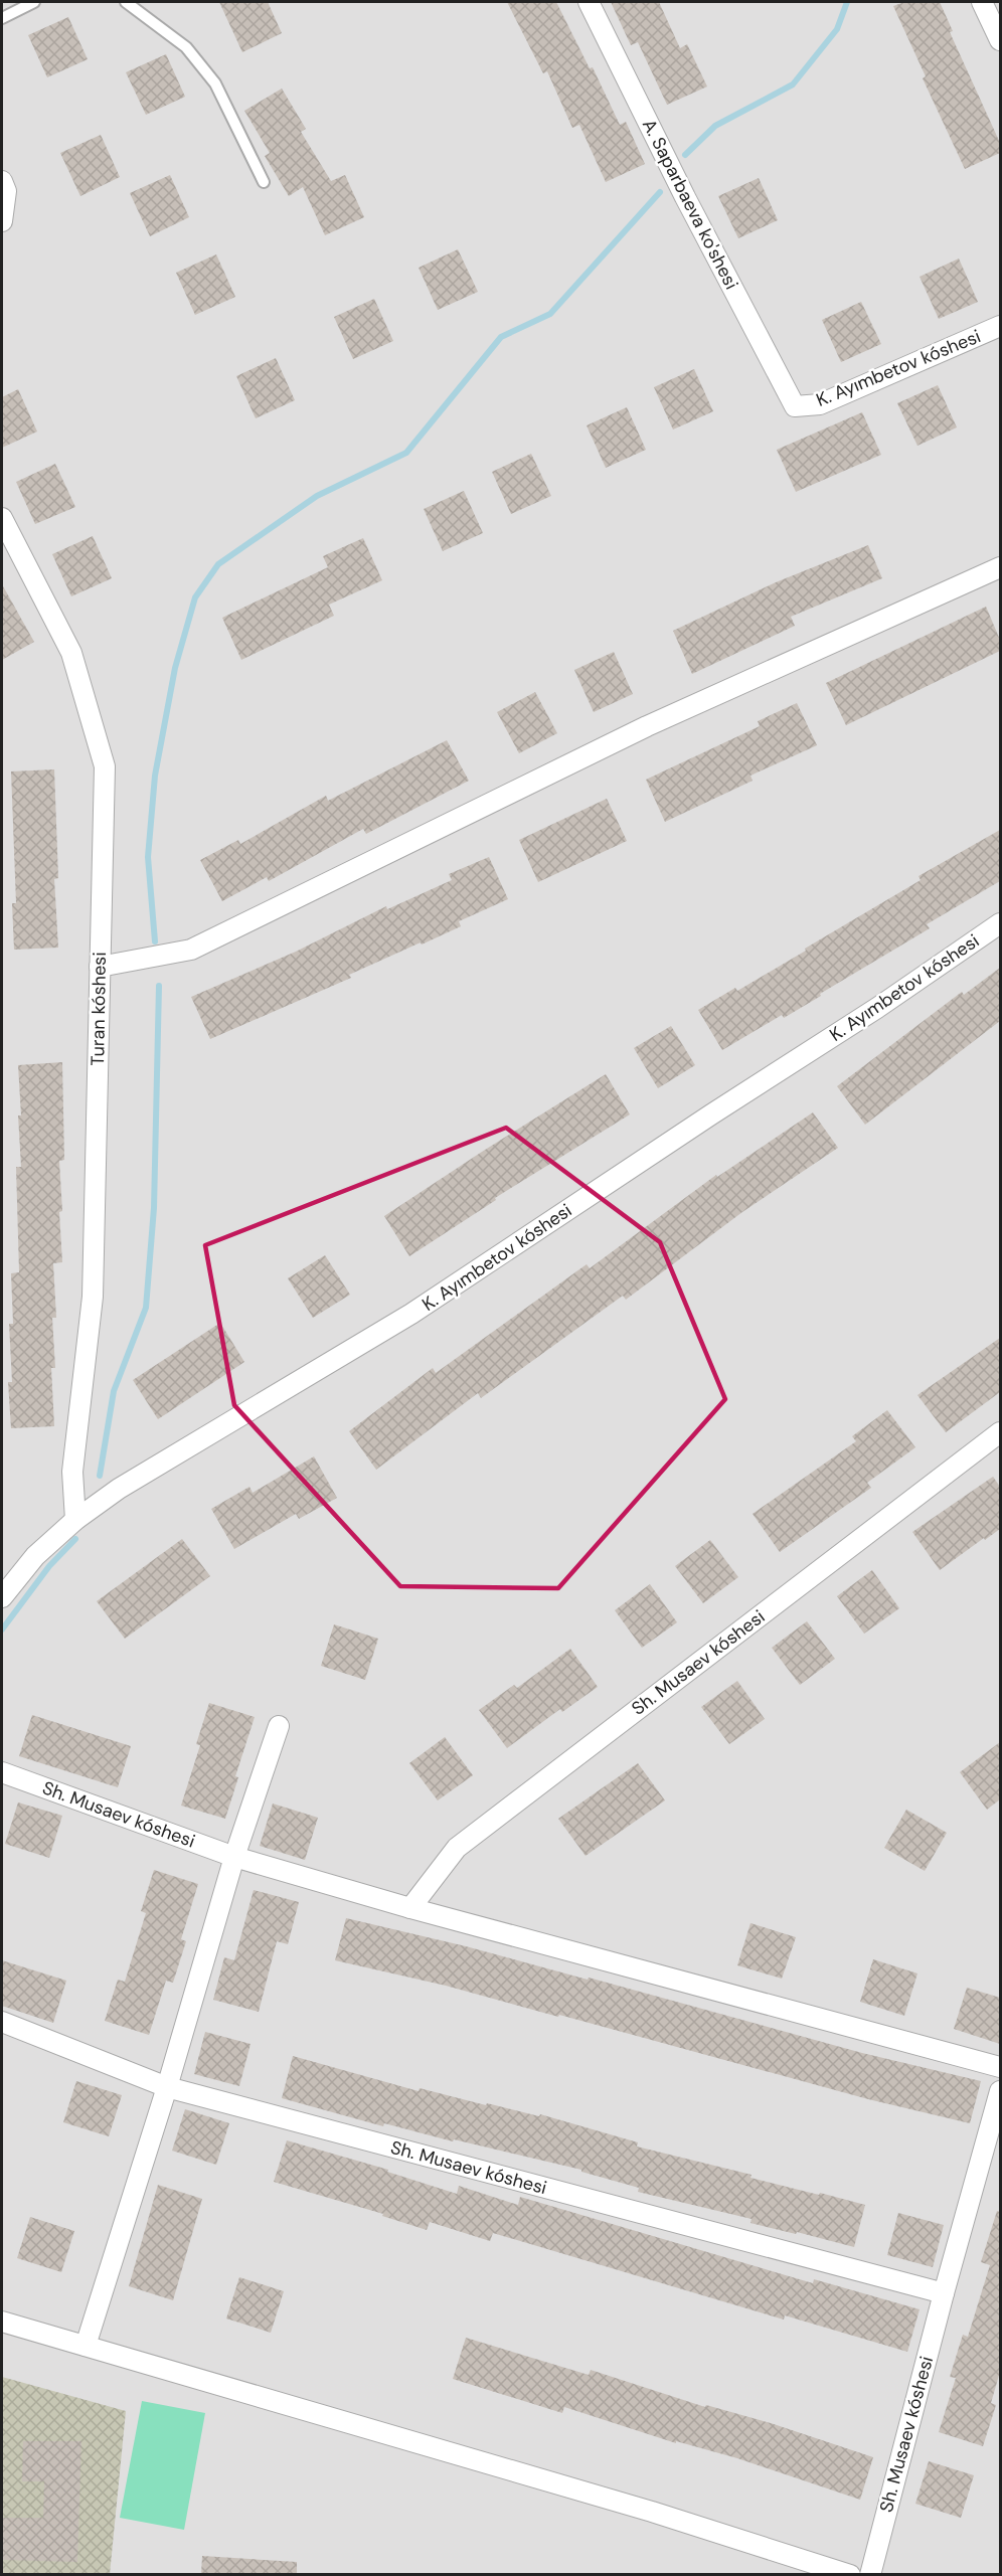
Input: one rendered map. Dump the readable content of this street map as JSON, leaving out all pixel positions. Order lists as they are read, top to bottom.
{
  "streets": {
    "street": [
      "A. Saparbaeva ko'shesi",
      "K. Ayımbetov kóshesi",
      "Turan kóshesi",
      "Sh. Musaev kóshesi"
    ]
  },
  "crossings": [
    ["A. Saparbaeva ko'shesi", "K. Ayımbetov kóshesi"],
    ["K. Ayımbetov kóshesi", "Turan kóshesi"]
  ]
}
